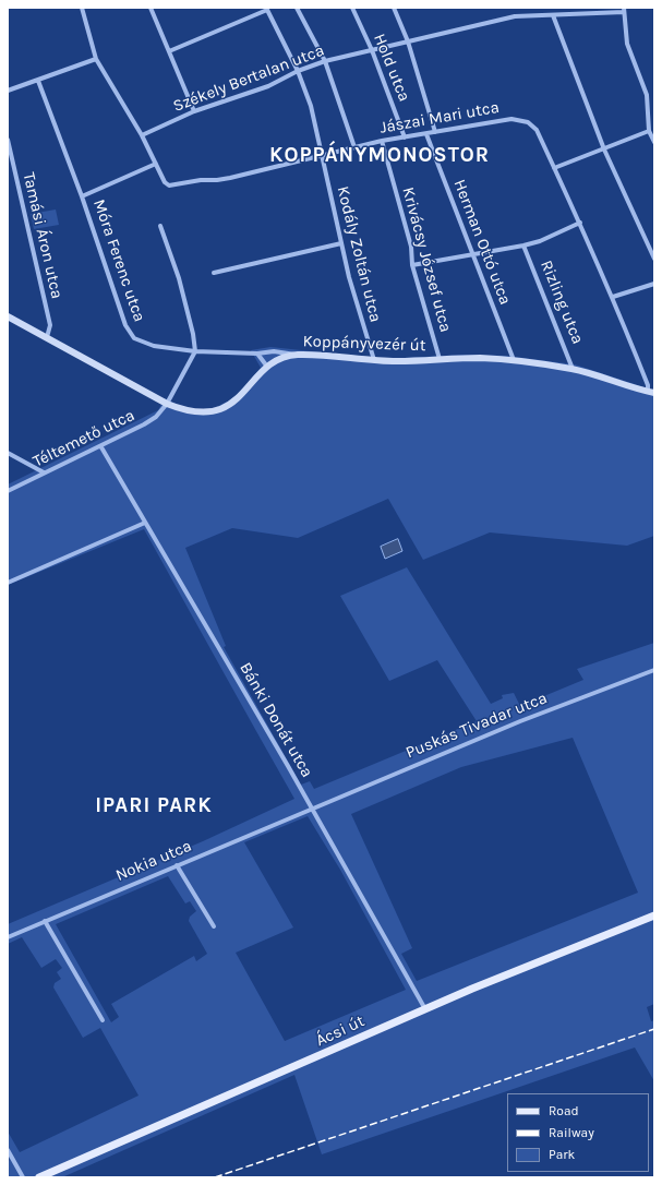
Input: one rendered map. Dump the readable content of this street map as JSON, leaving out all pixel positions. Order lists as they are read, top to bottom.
{
  "streets": {
    "main road": ["Ácsi út"],
    "street": [
      "Hold utca",
      "Székely Bertalan utca",
      "Jászai Mari utca",
      "Tamási Áron utca",
      "Herman Ottó utca",
      "Kodály Zoltán utca",
      "Krivácsy József utca",
      "Móra Ferenc utca",
      "Rizling utca",
      "Koppányvezér út",
      "Téltemető utca",
      "Bánki Donát utca",
      "Puskás Tivadar utca",
      "Nokia utca"
    ]
  },
  "crossings": [
    ["Hold utca", "Székely Bertalan utca"],
    ["Hold utca", "Jászai Mari utca"],
    ["Székely Bertalan utca", "Jászai Mari utca"],
    ["Székely Bertalan utca", "Kodály Zoltán utca"],
    ["Jászai Mari utca", "Herman Ottó utca"],
    ["Jászai Mari utca", "Kodály Zoltán utca"],
    ["Jászai Mari utca", "Krivácsy József utca"],
    ["Jászai Mari utca", "Móra Ferenc utca"],
    ["Jászai Mari utca", "Koppányvezér út"],
    ["Tamási Áron utca", "Koppányvezér út"],
    ["Herman Ottó utca", "Koppányvezér út"],
    ["Kodály Zoltán utca", "Koppányvezér út"],
    ["Krivácsy József utca", "Koppányvezér út"],
    ["Móra Ferenc utca", "Koppányvezér út"],
    ["Móra Ferenc utca", "Téltemető utca"],
    ["Rizling utca", "Koppányvezér út"],
    ["Koppányvezér út", "Téltemető utca"],
    ["Téltemető utca", "Bánki Donát utca"],
    ["Bánki Donát utca", "Puskás Tivadar utca"],
    ["Bánki Donát utca", "Nokia utca"],
    ["Bánki Donát utca", "Ácsi út"],
    ["Puskás Tivadar utca", "Nokia utca"]
  ],
  "districts": ["KOPPÁNYMONOSTOR", "IPARI PARK"],
  "legend": ["Road", "Railway", "Park"]
}
